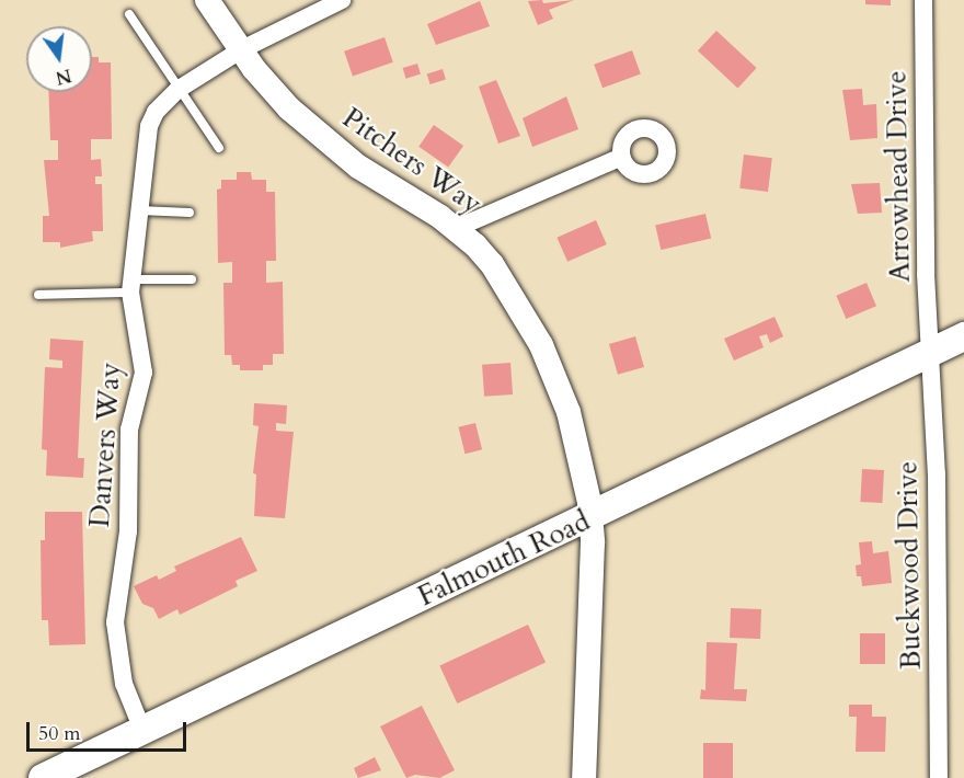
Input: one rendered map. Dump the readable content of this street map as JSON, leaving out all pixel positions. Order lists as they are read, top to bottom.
{
  "streets": {
    "main road": ["Pitchers Way", "Falmouth Road"],
    "street": ["Arrowhead Drive", "Danvers Way", "Buckwood Drive"]
  },
  "crossings": [
    ["Pitchers Way", "Danvers Way"],
    ["Pitchers Way", "Falmouth Road"],
    ["Arrowhead Drive", "Falmouth Road"],
    ["Arrowhead Drive", "Buckwood Drive"],
    ["Danvers Way", "Falmouth Road"],
    ["Falmouth Road", "Buckwood Drive"]
  ],
  "scale_bar": "50 m",
  "north": "bottom"
}
